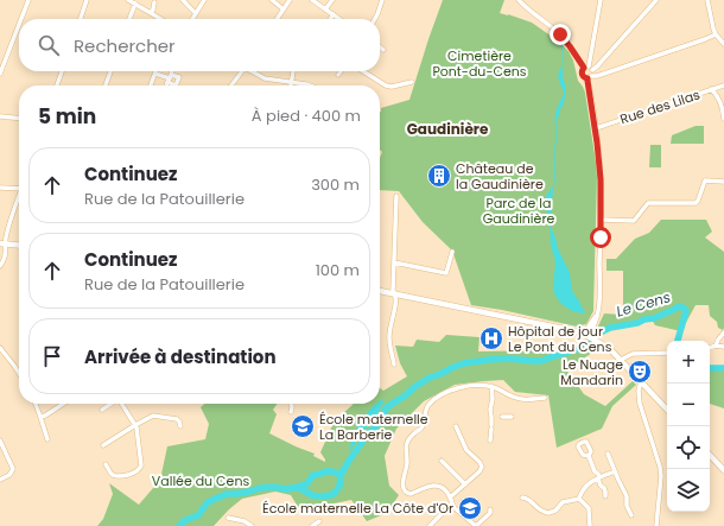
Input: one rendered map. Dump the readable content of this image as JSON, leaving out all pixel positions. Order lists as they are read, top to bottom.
{
  "streets": {
    "street": ["Rue des Lilas"]
  },
  "districts": ["Gaudinière"],
  "water": ["Le Cens"],
  "parks": ["Cimetière Pont-du-Cens", "Parc de la Gaudinière", "Vallée du Cens"],
  "places": {
    "building": ["Château de la Gaudinière"],
    "hospital": ["Hôpital de jour Le Pont du Cens"],
    "theatre": ["Le Nuage Mandarin"],
    "school or university": ["École maternelle La Barberie", "École maternelle La Côte d'Or"]
  },
  "page": {
    "search": "Rechercher",
    "heading": ["5 min", "À pied · 400 m"],
    "list": [
      ["Continuez", "Rue de la Patouillerie", "300 m"],
      ["Continuez", "Rue de la Patouillerie", "100 m"],
      "Arrivée à destination"
    ],
    "map_buttons": ["+", "−"]
  }
}
